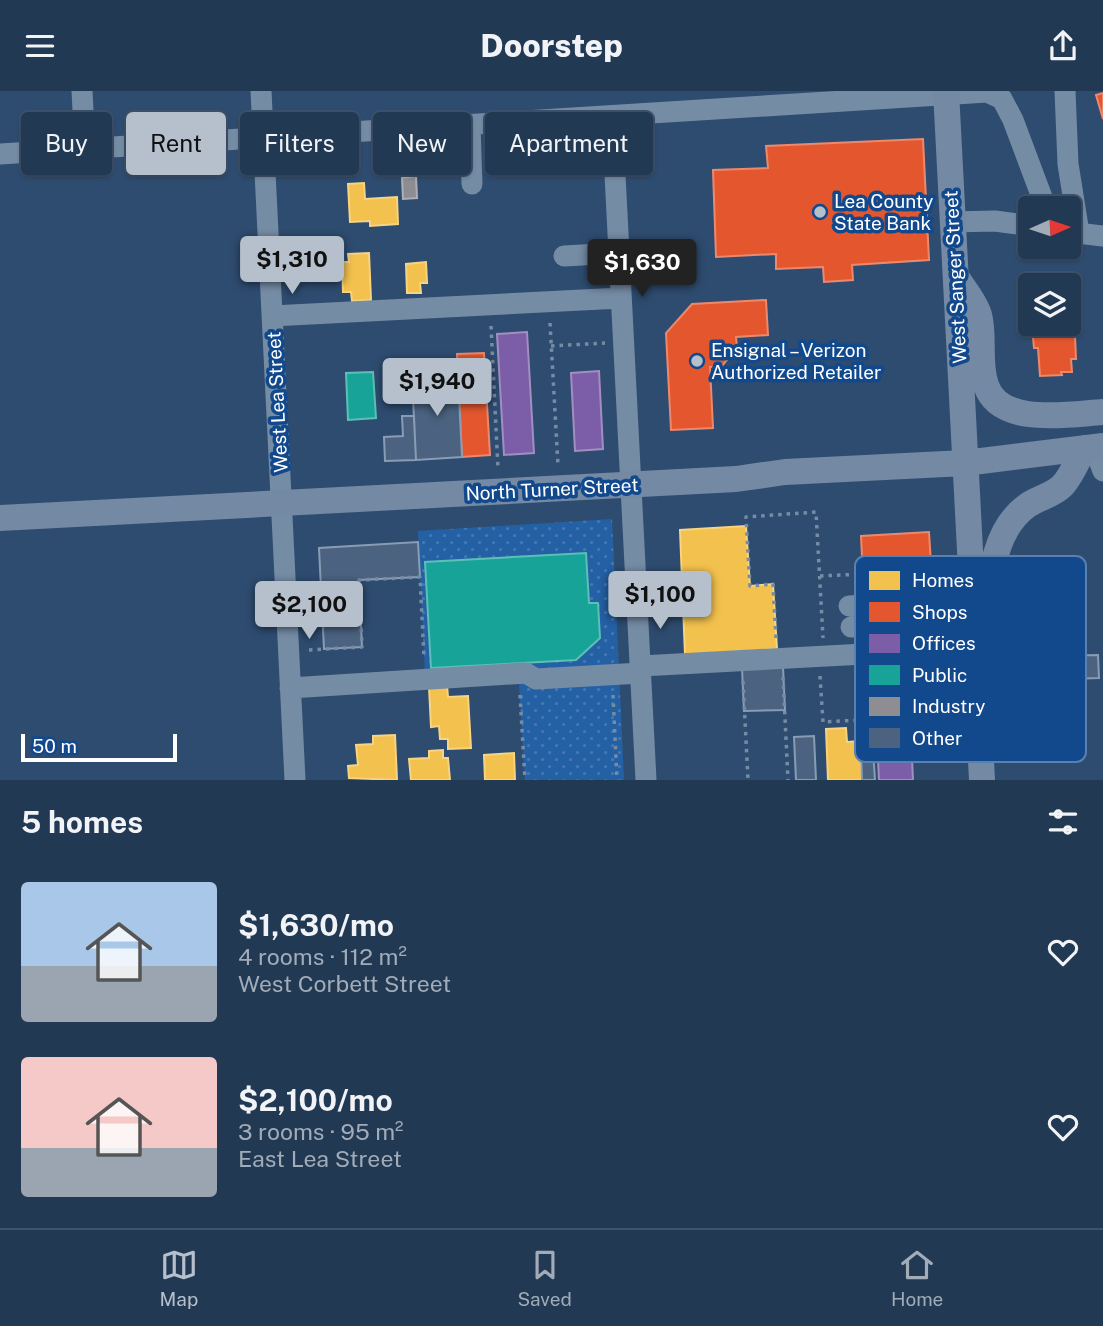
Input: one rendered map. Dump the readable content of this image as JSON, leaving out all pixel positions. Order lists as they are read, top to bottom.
{
  "streets": {
    "main road": ["West Sanger Street", "North Turner Street"],
    "street": ["West Lea Street"]
  },
  "crossings": [
    ["West Sanger Street", "North Turner Street"],
    ["West Lea Street", "North Turner Street"]
  ],
  "places": ["Lea County State Bank", "Ensignal – Verizon Authorized Retailer"],
  "legend": [
    "Homes",
    "Shops",
    "Offices",
    "Public",
    "Industry",
    "Other"
  ],
  "scale_bar": "50 m",
  "north": "right",
  "page": {
    "header": "Doorstep",
    "chip": [
      "Buy",
      "Rent",
      "Filters",
      "New",
      "Apartment"
    ],
    "price": [
      "$1,310",
      "$1,630",
      "$1,940",
      "$1,100",
      "$2,100"
    ],
    "scale": "50 m",
    "heading": "5 homes",
    "list": [
      {
        "name": "$1,630/mo",
        "note": "4 rooms · 112 m² · West Corbett Street"
      },
      {
        "name": "$2,100/mo",
        "note": "3 rooms · 95 m² · East Lea Street"
      }
    ],
    "tabs": ["Map", "Saved", "Home"]
  }
}
